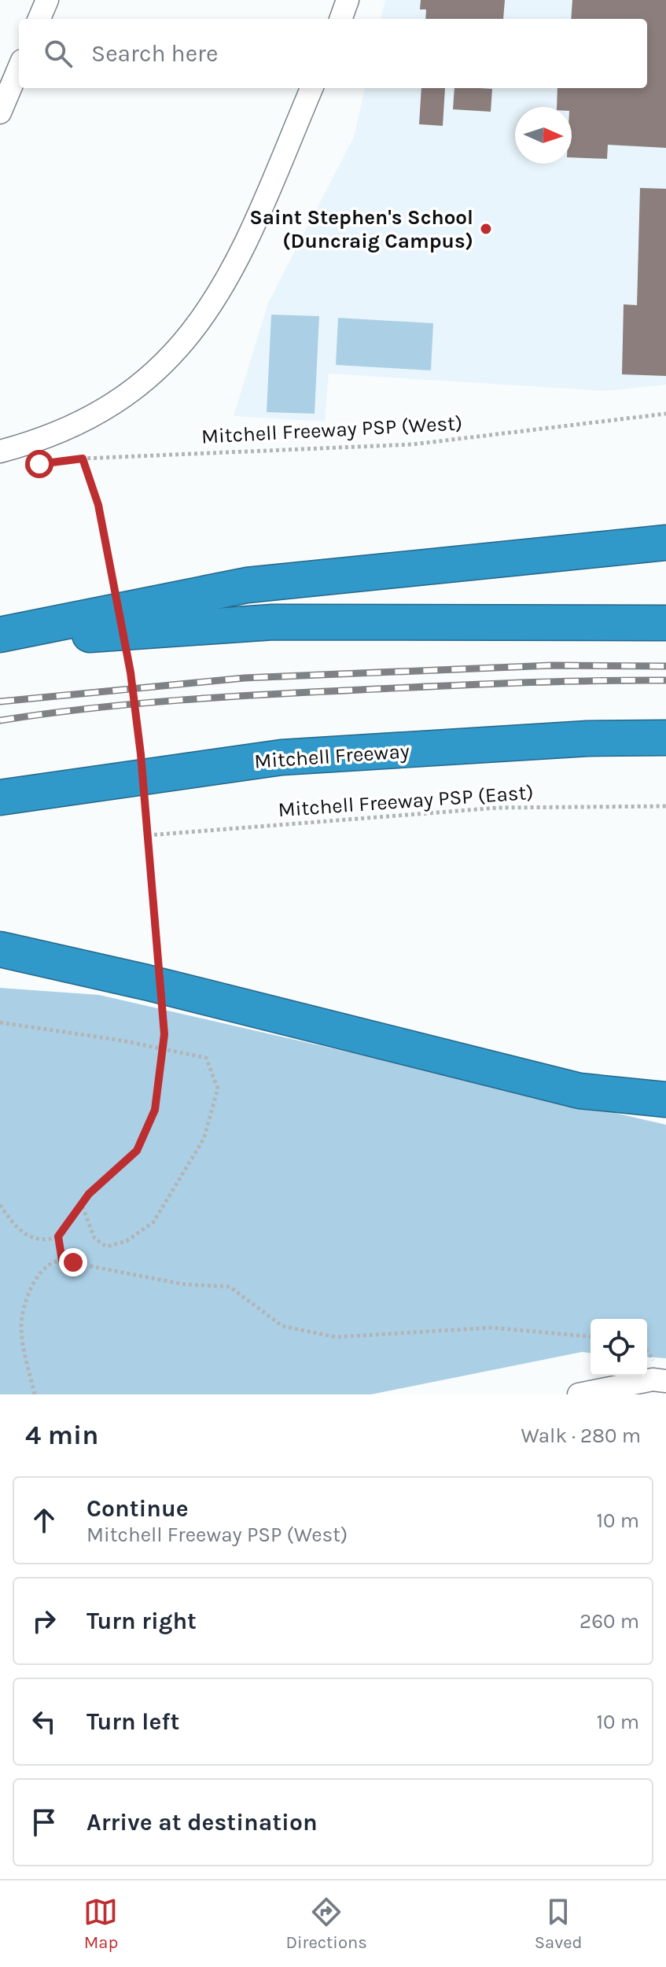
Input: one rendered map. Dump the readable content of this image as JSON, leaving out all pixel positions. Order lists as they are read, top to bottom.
{
  "streets": {
    "highway": ["Mitchell Freeway"],
    "path": ["Mitchell Freeway PSP (West)", "Mitchell Freeway PSP (East)"]
  },
  "places": ["Saint Stephen's School (Duncraig Campus)"],
  "north": "right",
  "page": {
    "search": "Search here",
    "heading": ["4 min", "Walk · 280 m"],
    "list": [
      ["Continue", "Mitchell Freeway PSP (West)", "10 m"],
      ["Turn right", "260 m"],
      ["Turn left", "10 m"],
      "Arrive at destination"
    ],
    "nav": ["Map", "Directions", "Saved"]
  }
}
